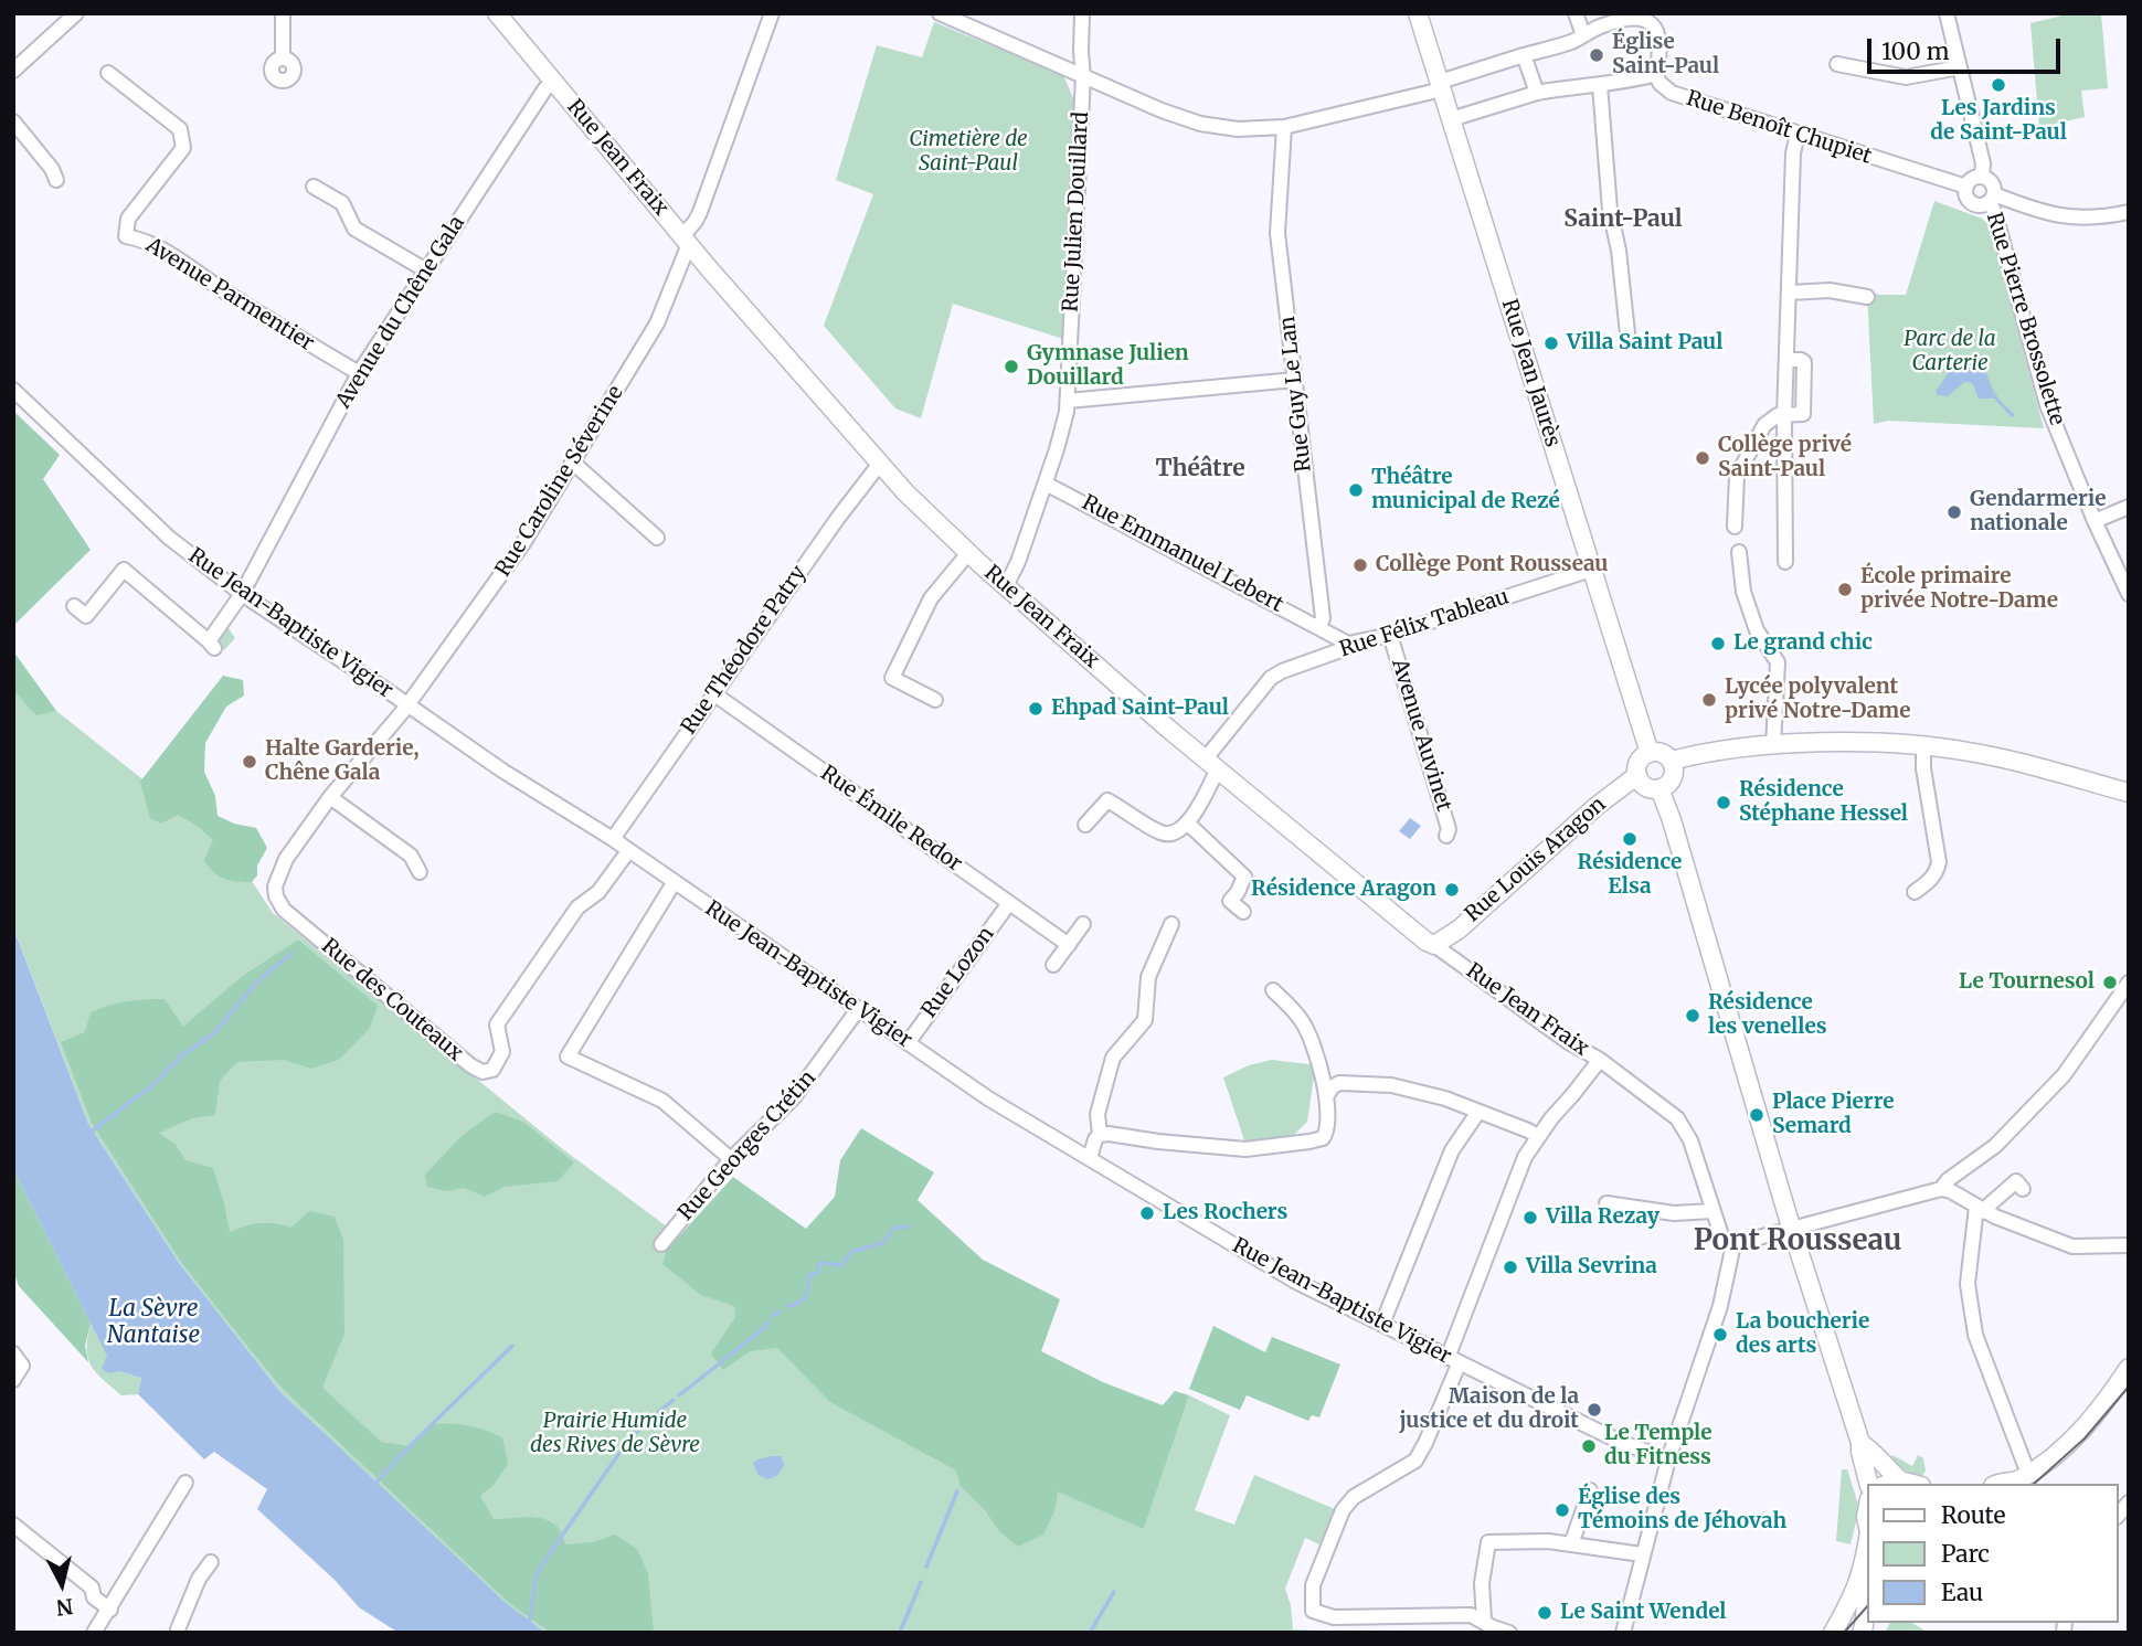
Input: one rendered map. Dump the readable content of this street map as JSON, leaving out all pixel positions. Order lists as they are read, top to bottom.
{
  "streets": {
    "street": [
      "Rue Benoît Chupiet",
      "Rue Jean Fraix",
      "Rue Julien Douillard",
      "Avenue Parmentier",
      "Avenue du Chêne Gala",
      "Rue Pierre Brossolette",
      "Rue Jean Jaurès",
      "Rue Guy Le Lan",
      "Rue Caroline Séverine",
      "Rue Emmanuel Lebert",
      "Rue Jean-Baptiste Vigier",
      "Rue Félix Tableau",
      "Rue Théodore Patry",
      "Avenue Auvinet",
      "Rue Émile Redor",
      "Rue Louis Aragon",
      "Rue Lozon",
      "Rue des Couteaux",
      "Rue Georges Crétin"
    ]
  },
  "crossings": [
    ["Rue Benoît Chupiet", "Rue Pierre Brossolette"],
    ["Rue Jean Fraix", "Rue Julien Douillard"],
    ["Rue Jean Fraix", "Avenue du Chêne Gala"],
    ["Rue Jean Fraix", "Rue Caroline Séverine"],
    ["Rue Jean Fraix", "Rue Félix Tableau"],
    ["Rue Jean Fraix", "Rue Théodore Patry"],
    ["Rue Jean Fraix", "Rue Louis Aragon"],
    ["Rue Julien Douillard", "Rue Emmanuel Lebert"],
    ["Avenue Parmentier", "Avenue du Chêne Gala"],
    ["Avenue du Chêne Gala", "Rue Jean-Baptiste Vigier"],
    ["Rue Jean Jaurès", "Rue Félix Tableau"],
    ["Rue Jean Jaurès", "Rue Louis Aragon"],
    ["Rue Guy Le Lan", "Rue Emmanuel Lebert"],
    ["Rue Caroline Séverine", "Rue Jean-Baptiste Vigier"],
    ["Rue Caroline Séverine", "Rue des Couteaux"],
    ["Rue Jean-Baptiste Vigier", "Rue Théodore Patry"],
    ["Rue Jean-Baptiste Vigier", "Rue Lozon"],
    ["Rue Jean-Baptiste Vigier", "Rue des Couteaux"],
    ["Rue Jean-Baptiste Vigier", "Rue Georges Crétin"],
    ["Rue Félix Tableau", "Avenue Auvinet"],
    ["Rue Théodore Patry", "Rue Émile Redor"],
    ["Rue Émile Redor", "Rue Lozon"]
  ],
  "districts": ["Saint-Paul", "Théâtre", "Pont Rousseau"],
  "water": ["La Sèvre Nantaise"],
  "parks": ["Cimetière de Saint-Paul", "Parc de la Carterie", "Prairie Humide des Rives de Sèvre"],
  "places": [
    "Église Saint-Paul",
    "Les Jardins de Saint-Paul",
    "Villa Saint Paul",
    "Gymnase Julien Douillard",
    "Collège privé Saint-Paul",
    "Théâtre municipal de Rezé",
    "Gendarmerie nationale",
    "Collège Pont Rousseau",
    "École primaire privée Notre-Dame",
    "Le grand chic",
    "Lycée polyvalent privé Notre-Dame",
    "Ehpad Saint-Paul",
    "Halte Garderie, Chêne Gala",
    "Résidence Stéphane Hessel",
    "Résidence Elsa",
    "Résidence Aragon",
    "Le Tournesol",
    "Résidence les venelles",
    "Place Pierre Semard",
    "Les Rochers",
    "Villa Rezay",
    "Villa Sevrina",
    "La boucherie des arts",
    "Maison de la justice et du droit",
    "Le Temple du Fitness",
    "Église des Témoins de Jéhovah",
    "Le Saint Wendel"
  ],
  "legend": ["Route", "Parc", "Eau"],
  "scale_bar": "100 m",
  "north": "bottom"
}
